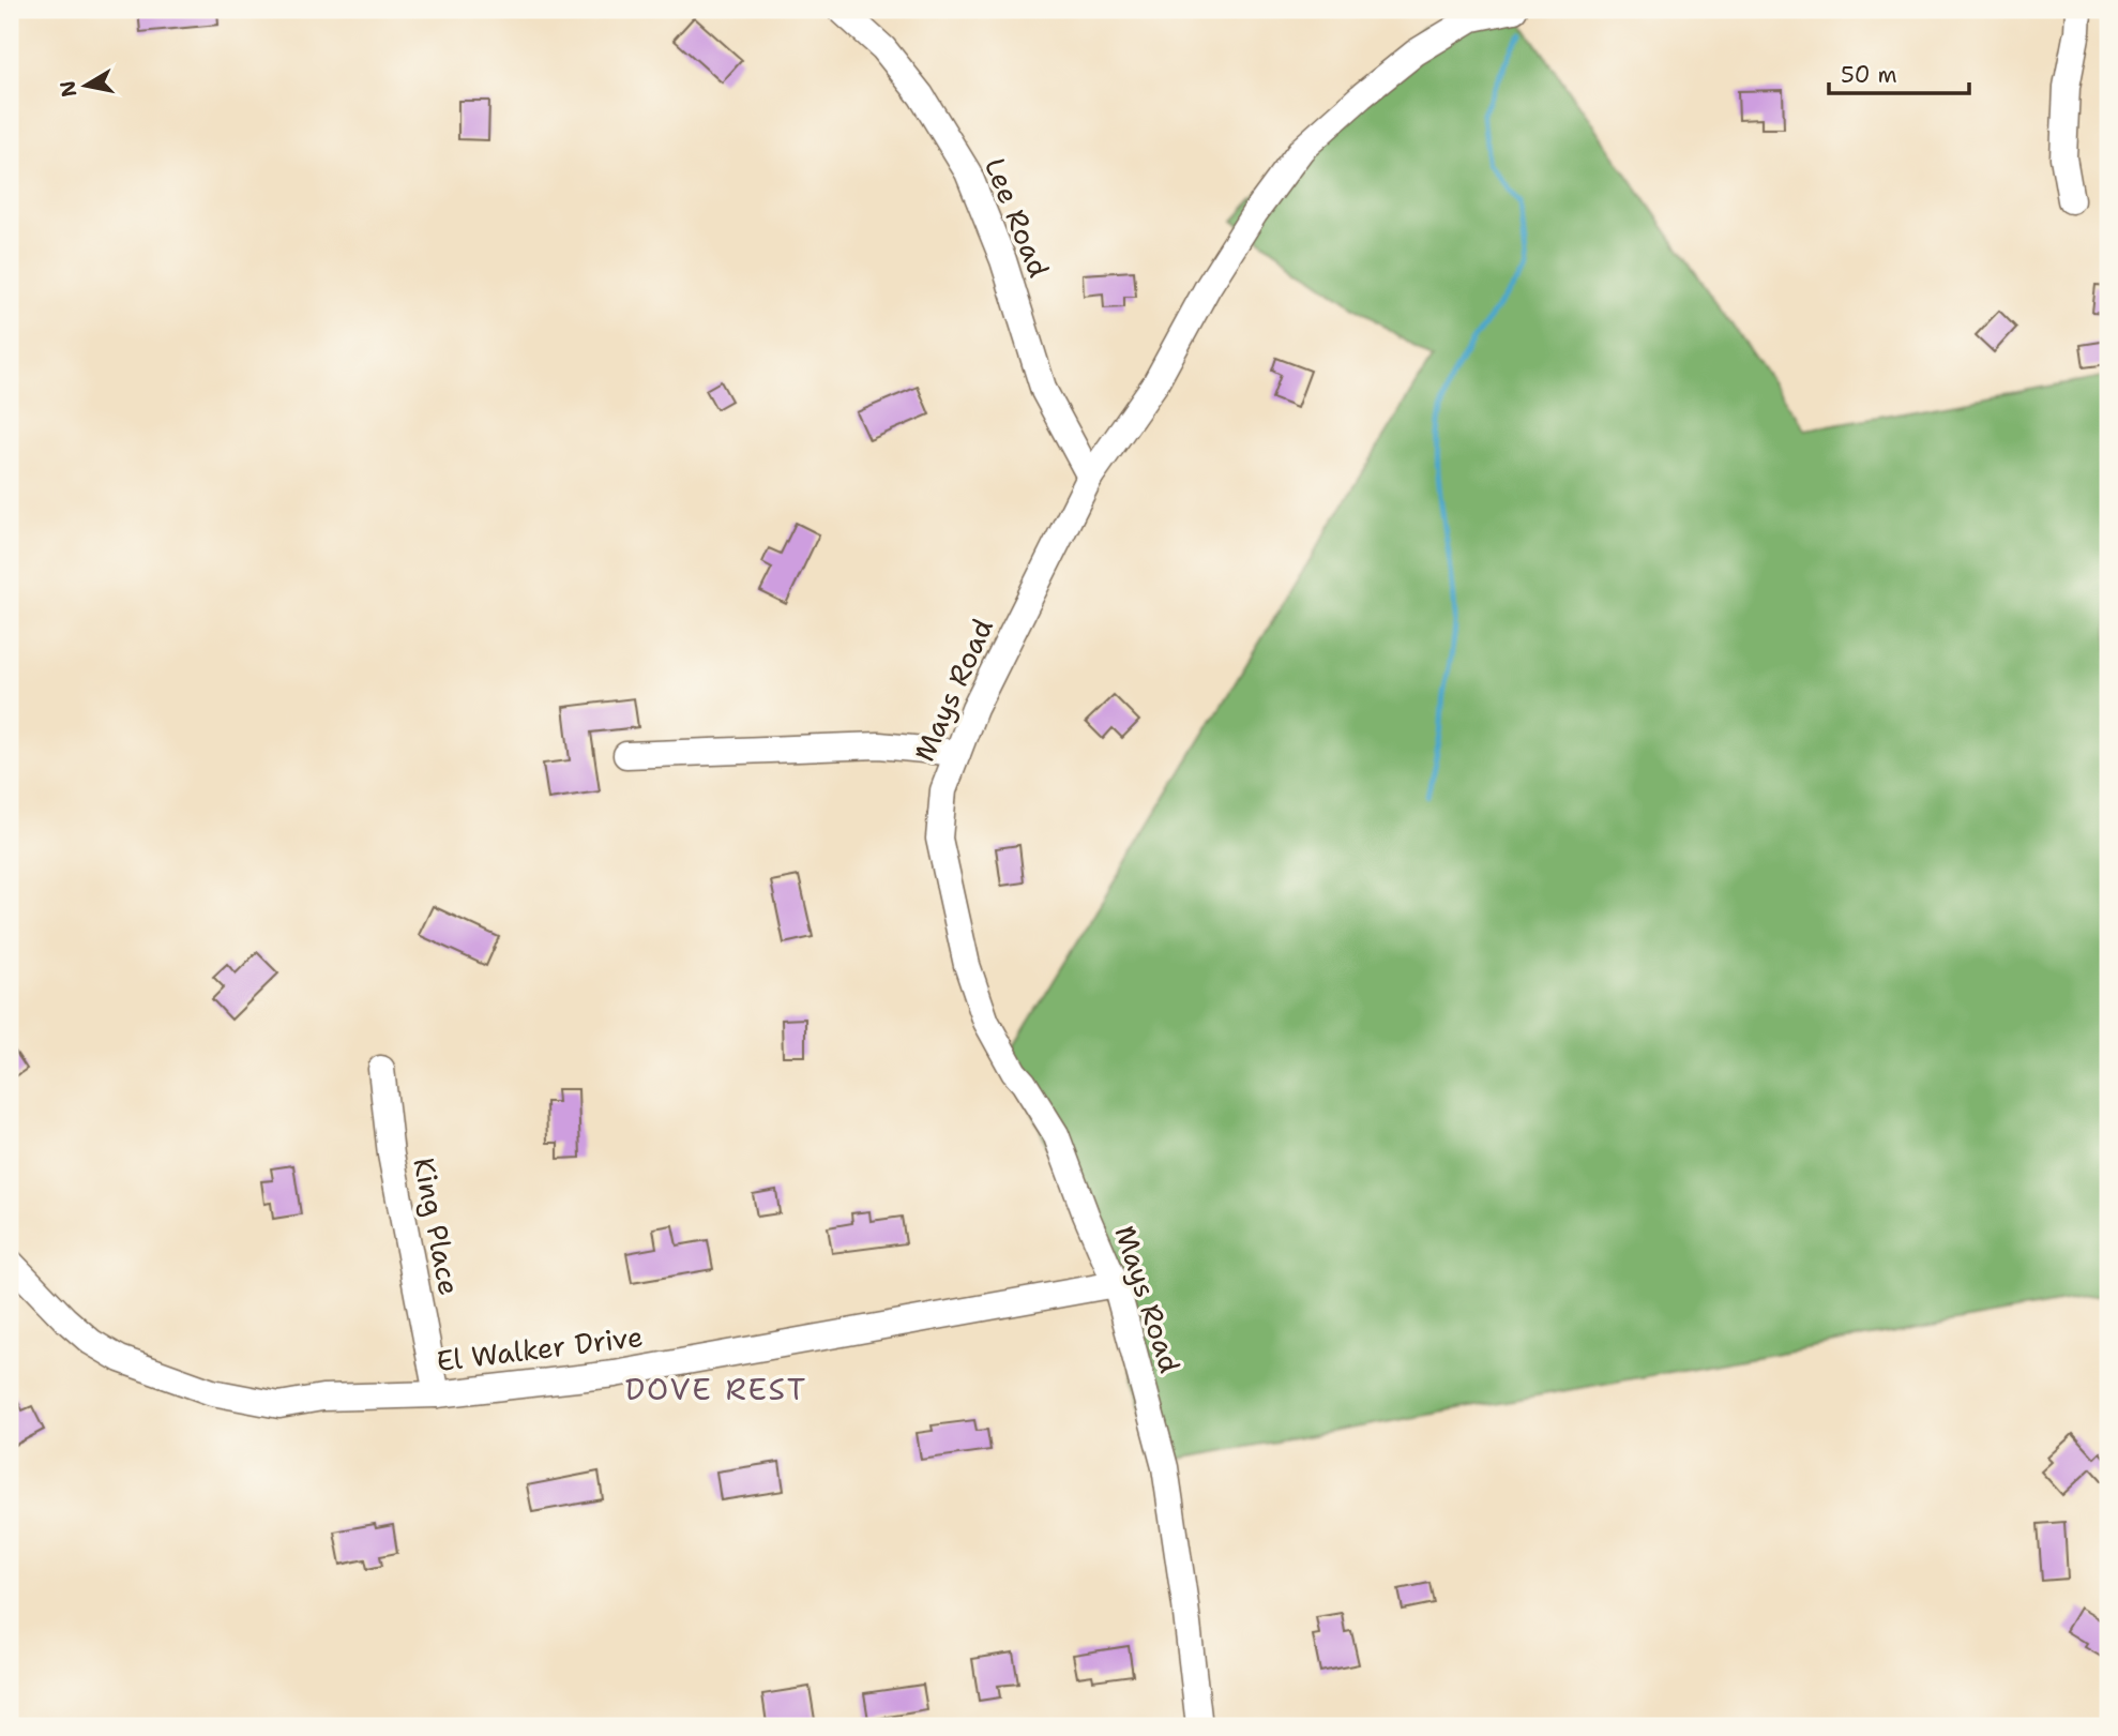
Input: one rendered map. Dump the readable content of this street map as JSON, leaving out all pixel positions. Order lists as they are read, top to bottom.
{
  "streets": {
    "street": [
      "Lee Road",
      "Mays Road",
      "King Place",
      "El Walker Drive"
    ]
  },
  "crossings": [
    ["Lee Road", "Mays Road"],
    ["Mays Road", "El Walker Drive"],
    ["King Place", "El Walker Drive"]
  ],
  "districts": ["DOVE REST"],
  "scale_bar": "50 m",
  "north": "left"
}
